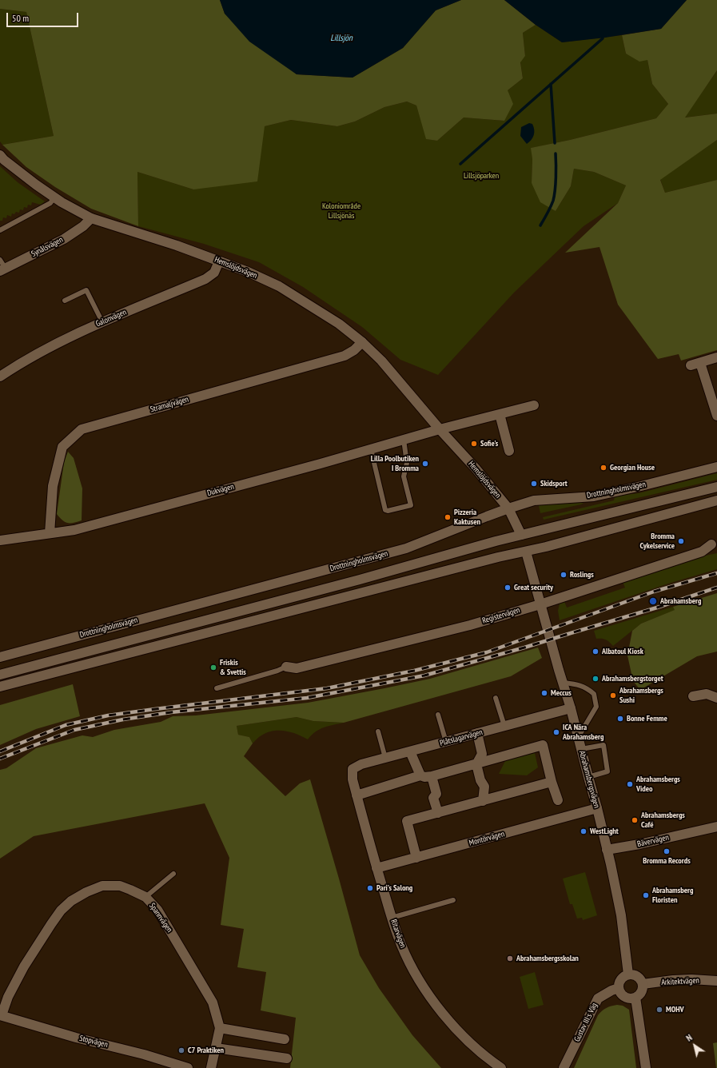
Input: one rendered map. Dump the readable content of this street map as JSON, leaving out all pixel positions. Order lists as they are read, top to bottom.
{
  "streets": {
    "street": [
      "Synålsvägen",
      "Hemslöjdsvägen",
      "Galonvägen",
      "Stramaljvägen",
      "Dukvägen",
      "Drottningholmsvägen",
      "Registervägen",
      "Plåtslagarvägen",
      "Abrahamsbergsvägen",
      "Montörvägen",
      "Bävervägen",
      "Spannvägen",
      "Ritarvägen",
      "Arkitektvägen",
      "Gustav III:s Väg",
      "Stopvägen"
    ]
  },
  "crossings": [
    ["Synålsvägen", "Hemslöjdsvägen"],
    ["Hemslöjdsvägen", "Galonvägen"],
    ["Hemslöjdsvägen", "Stramaljvägen"],
    ["Hemslöjdsvägen", "Dukvägen"],
    ["Hemslöjdsvägen", "Drottningholmsvägen"],
    ["Hemslöjdsvägen", "Abrahamsbergsvägen"],
    ["Stramaljvägen", "Dukvägen"],
    ["Registervägen", "Abrahamsbergsvägen"],
    ["Plåtslagarvägen", "Abrahamsbergsvägen"],
    ["Plåtslagarvägen", "Ritarvägen"],
    ["Abrahamsbergsvägen", "Montörvägen"],
    ["Abrahamsbergsvägen", "Bävervägen"],
    ["Abrahamsbergsvägen", "Arkitektvägen"],
    ["Abrahamsbergsvägen", "Gustav III:s Väg"],
    ["Montörvägen", "Ritarvägen"],
    ["Spannvägen", "Stopvägen"],
    ["Arkitektvägen", "Gustav III:s Väg"]
  ],
  "water": ["Lillsjön"],
  "parks": ["Lillsjöparken", "Koloniområde Lillsjönäs"],
  "places": [
    "Sofie's",
    "Lilla Poolbutiken I Bromma",
    "Georgian House",
    "Skidsport",
    "Pizzeria Kaktusen",
    "Bromma Cykelservice",
    "Roslings",
    "Great security",
    "Abrahamsberg",
    "Albatoul Kiosk",
    "Friskis & Svettis",
    "Abrahamsbergstorget",
    "Meccus",
    "Abrahamsbergs Sushi",
    "Bonne Femme",
    "ICA Nära Abrahamsberg",
    "Abrahamsbergs Video",
    "Abrahamsbergs Café",
    "WestLight",
    "Bromma Records",
    "Pari's Salong",
    "Abrahamsberg Floristen",
    "Abrahamsbergsskolan",
    "MOHV",
    "C7 Praktiken"
  ],
  "scale_bar": "50 m",
  "north": "top left"
}
